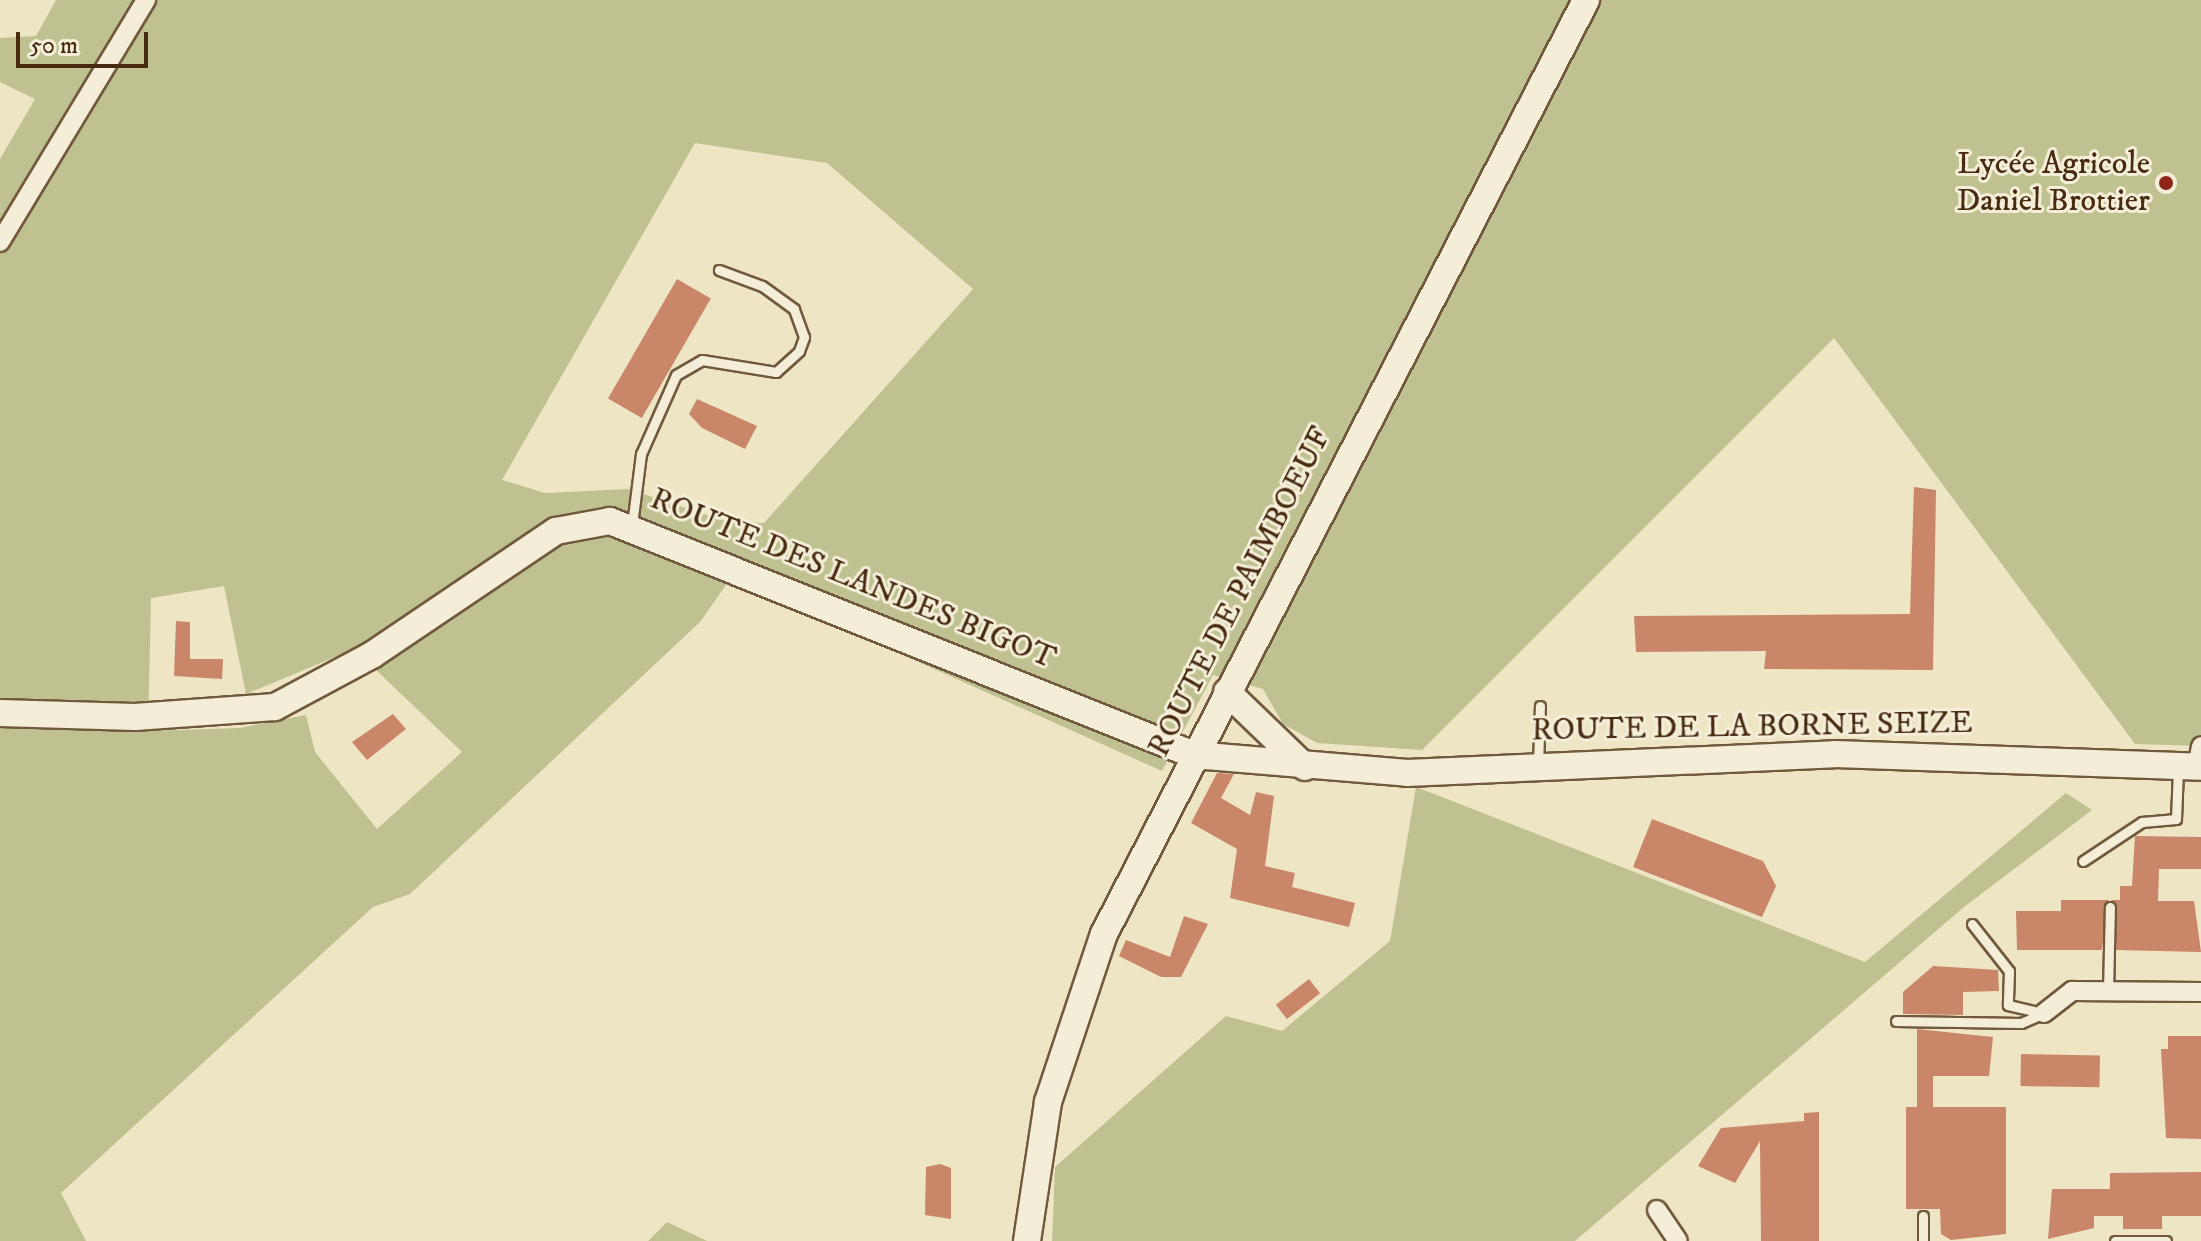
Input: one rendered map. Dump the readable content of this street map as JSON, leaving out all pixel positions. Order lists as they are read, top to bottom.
{
  "streets": {
    "street": ["ROUTE DES LANDES BIGOT", "ROUTE DE PAIMBOEUF", "ROUTE DE LA BORNE SEIZE"]
  },
  "crossings": [
    ["ROUTE DES LANDES BIGOT", "ROUTE DE PAIMBOEUF"],
    ["ROUTE DES LANDES BIGOT", "ROUTE DE LA BORNE SEIZE"]
  ],
  "places": ["Lycée Agricole Daniel Brottier"],
  "scale_bar": "50 m"
}
